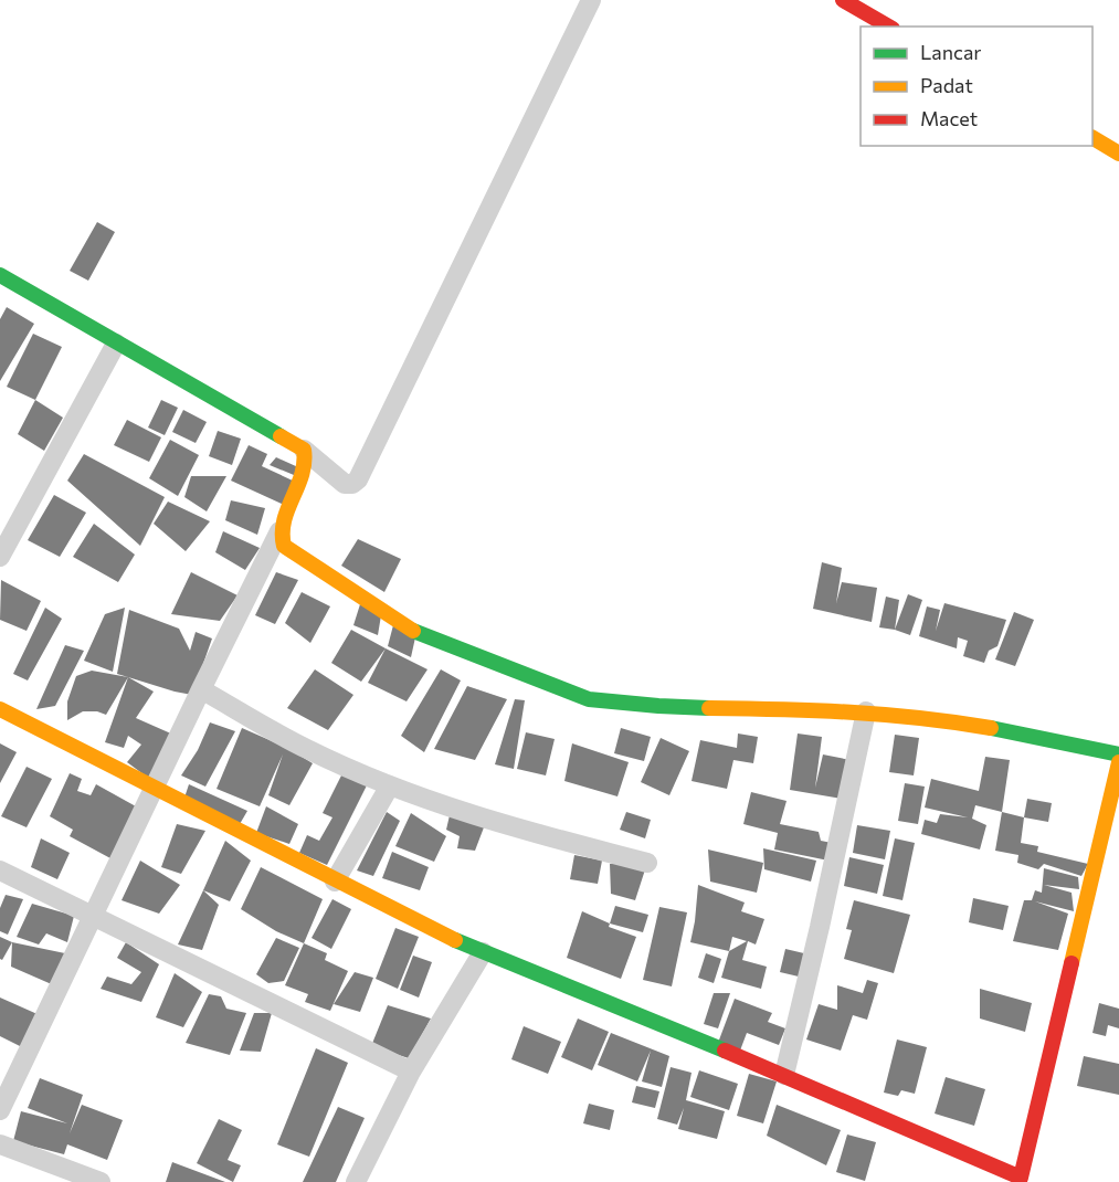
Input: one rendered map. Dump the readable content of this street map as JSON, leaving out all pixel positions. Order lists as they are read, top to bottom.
{
  "legend": ["Lancar", "Padat", "Macet"]
}
